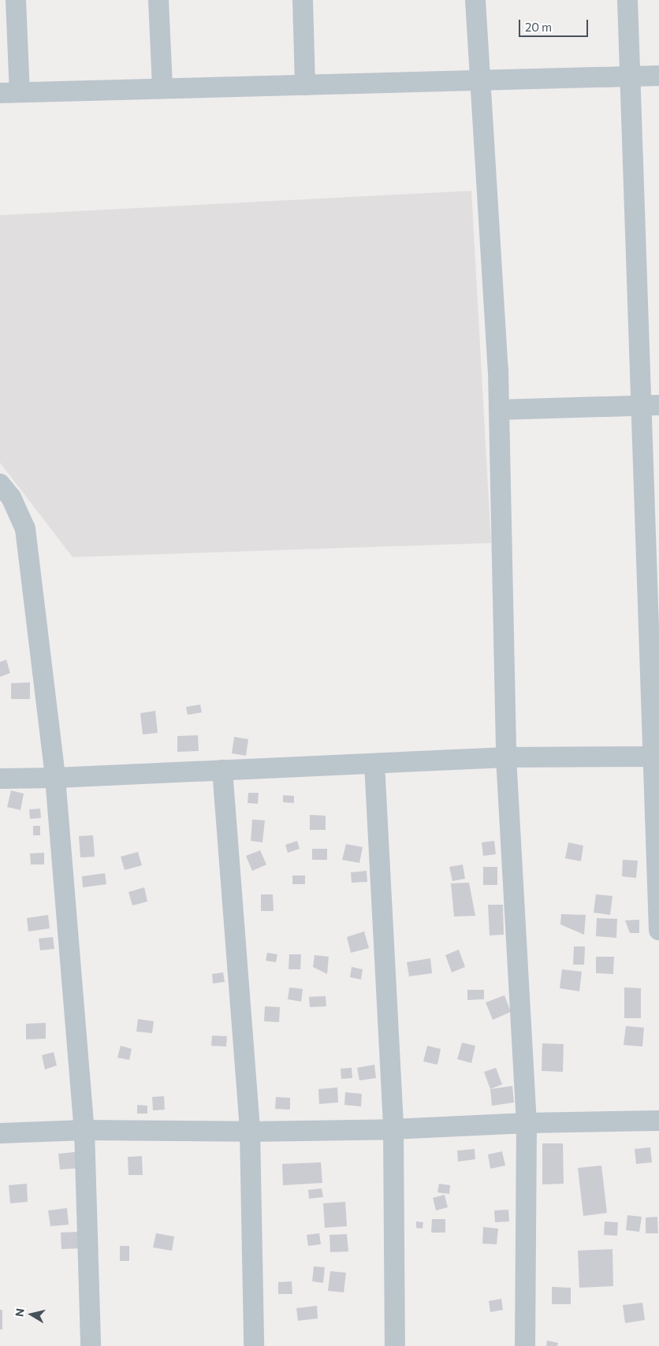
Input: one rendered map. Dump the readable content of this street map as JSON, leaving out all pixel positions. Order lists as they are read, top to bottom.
{
  "scale_bar": "20 m",
  "north": "left"
}
